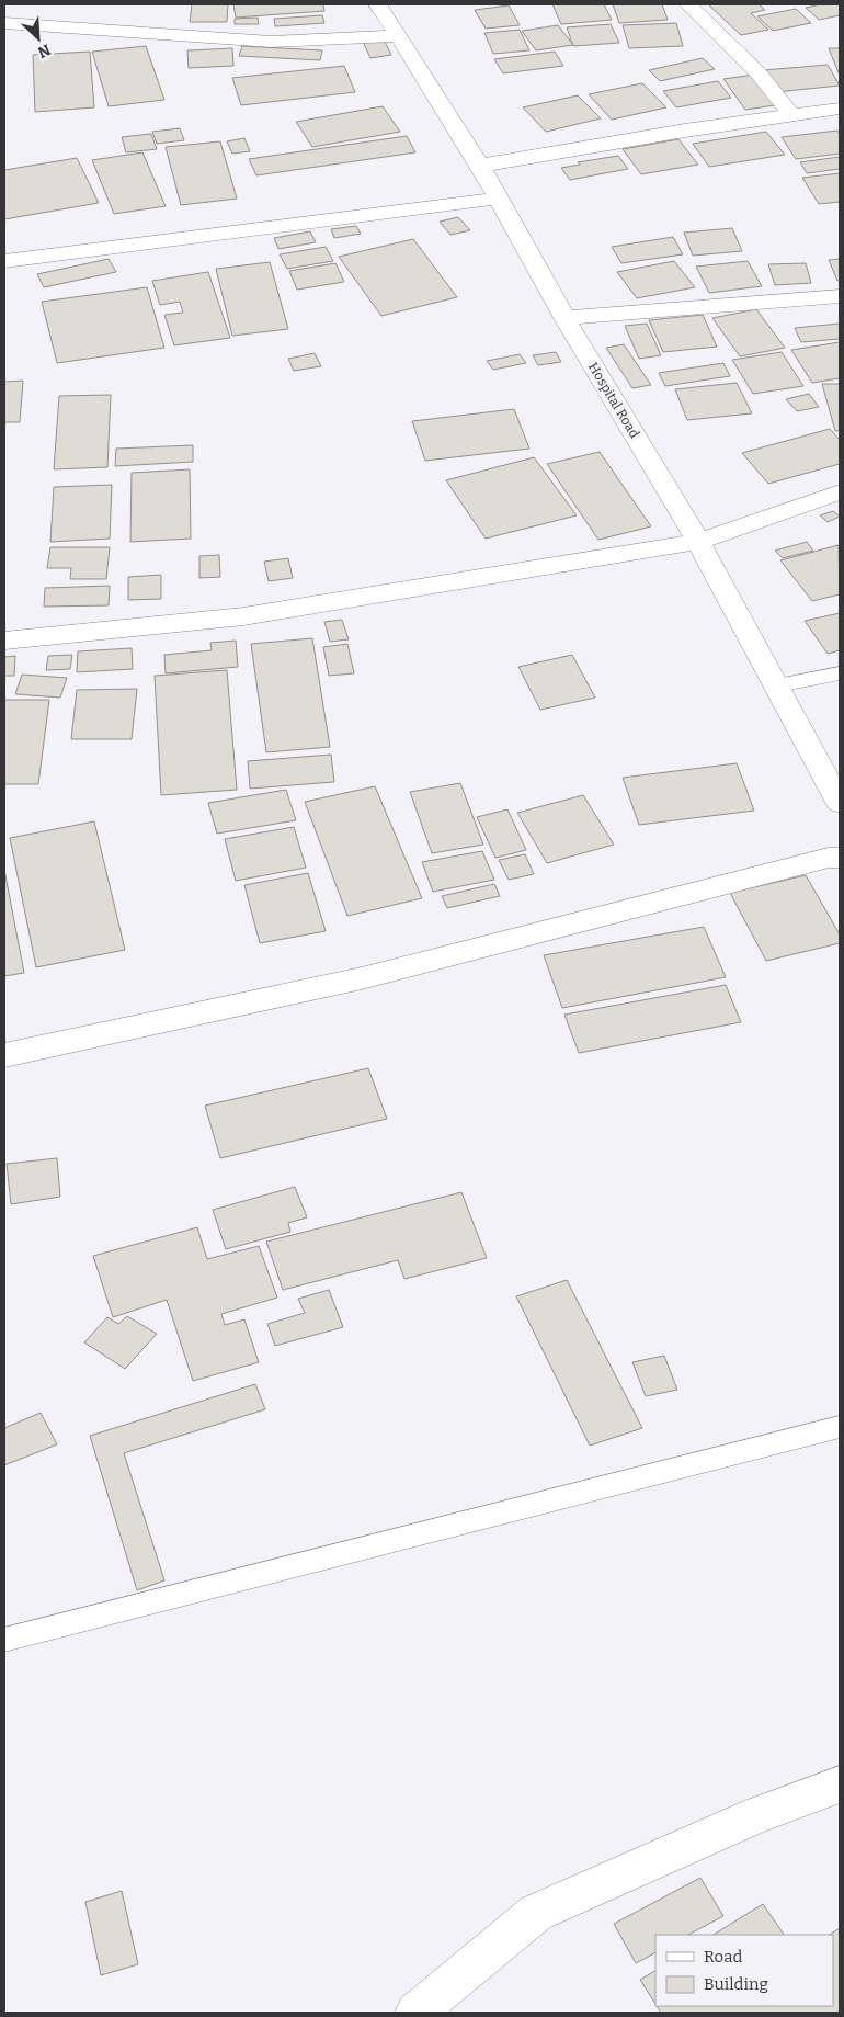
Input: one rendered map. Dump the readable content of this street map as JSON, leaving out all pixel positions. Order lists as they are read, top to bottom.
{
  "streets": {
    "street": ["Hospital Road"]
  },
  "legend": ["Road", "Building"],
  "north": "bottom right"
}
